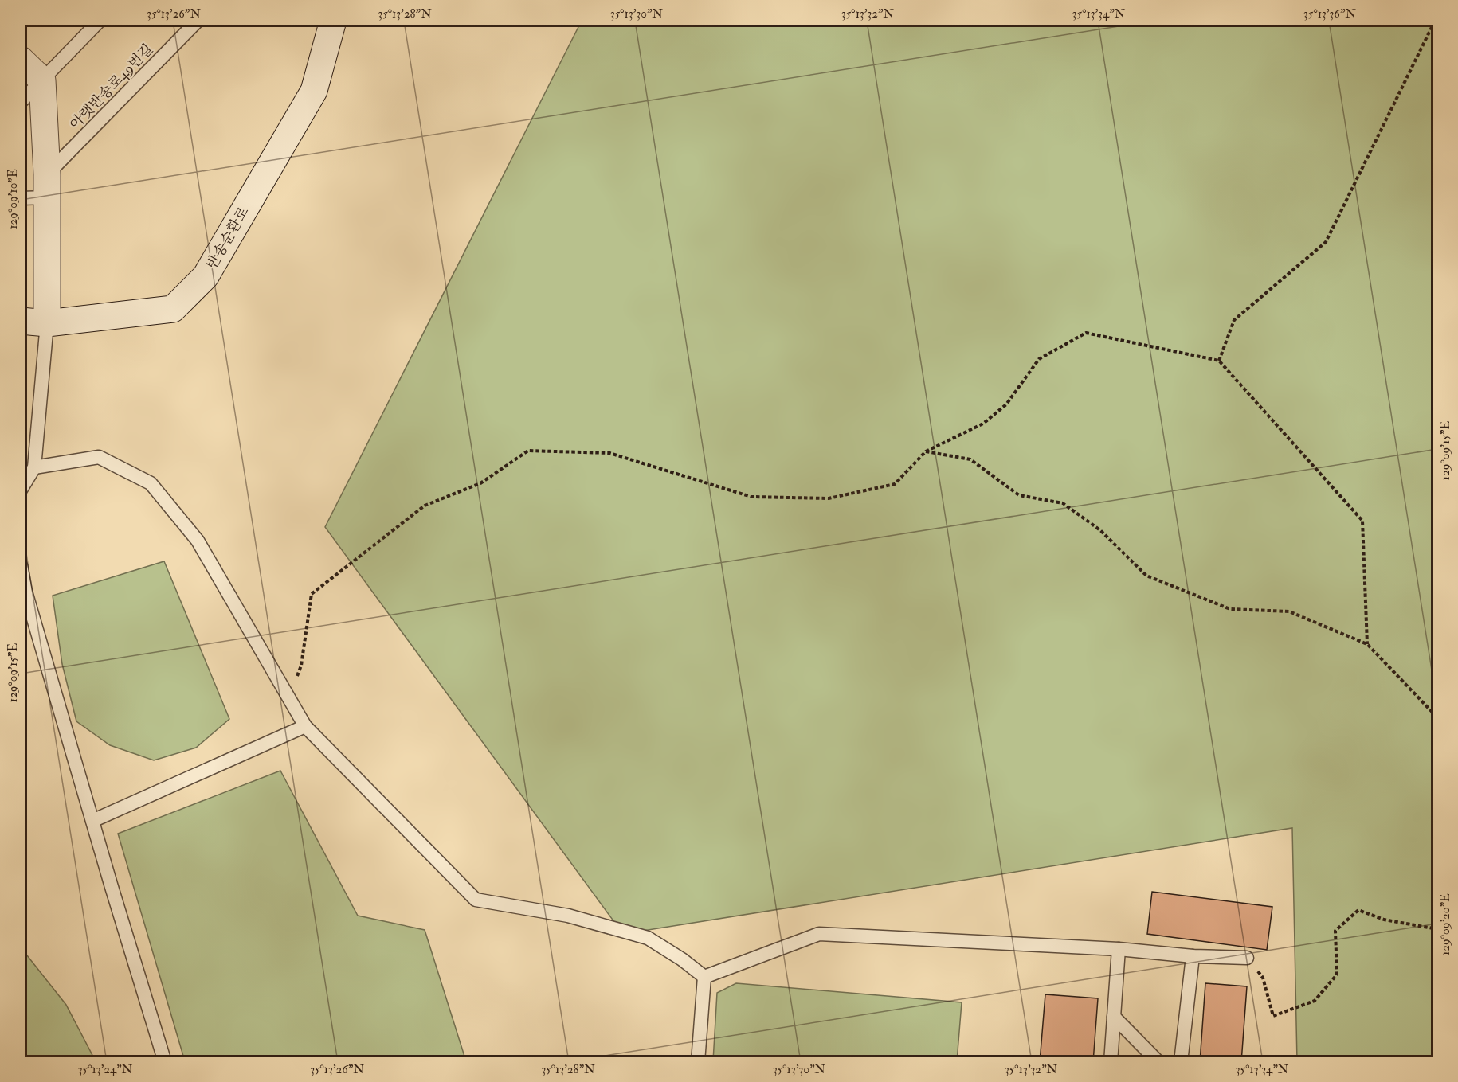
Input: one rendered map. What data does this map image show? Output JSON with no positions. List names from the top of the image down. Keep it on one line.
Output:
{"streets":{"main road":["반송순환로"],"lane":["아랫반송로49번길"]},"coordinates":["35°13'26\"N","35°13'28\"N","35°13'30\"N","35°13'32\"N","35°13'34\"N","35°13'36\"N","129°09'10\"E","129°09'15\"E","129°09'20\"E","35°13'24\"N"]}
